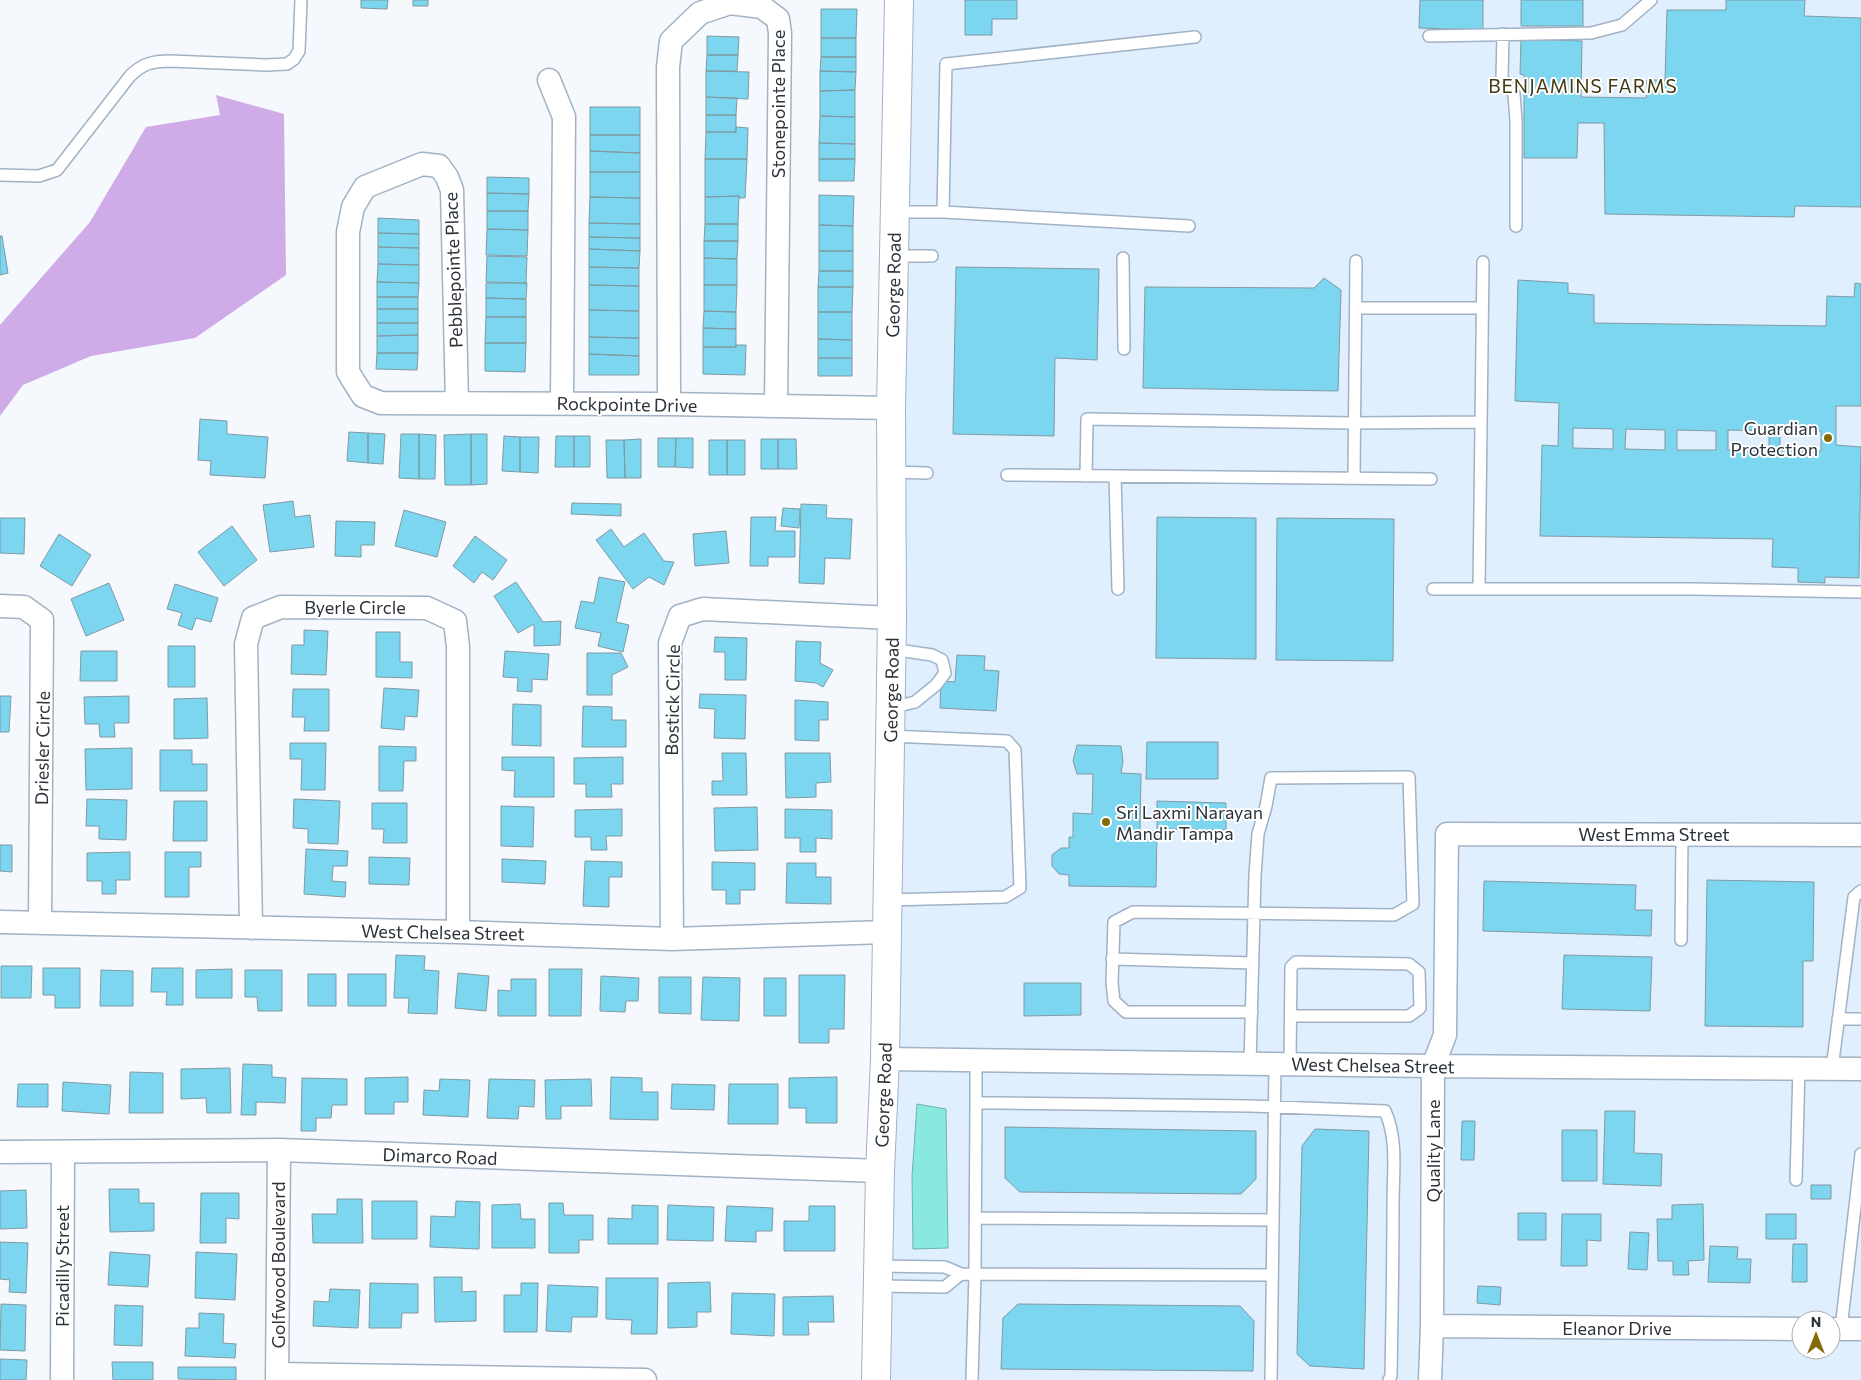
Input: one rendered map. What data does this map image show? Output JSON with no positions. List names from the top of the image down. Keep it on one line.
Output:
{"streets":{"street":["Stonepointe Place","Pebblepointe Place","George Road","Rockpointe Drive","Byerle Circle","Bostick Circle","Driesler Circle","West Emma Street","West Chelsea Street","Quality Lane","Dimarco Road","Golfwood Boulevard","Picadilly Street","Eleanor Drive"]},"crossings":[["Stonepointe Place","Rockpointe Drive"],["Pebblepointe Place","Rockpointe Drive"],["George Road","Rockpointe Drive"],["George Road","Bostick Circle"],["George Road","West Chelsea Street"],["George Road","Dimarco Road"],["Byerle Circle","West Chelsea Street"],["Bostick Circle","West Chelsea Street"],["Driesler Circle","West Chelsea Street"],["West Emma Street","Quality Lane"],["West Chelsea Street","Quality Lane"],["Quality Lane","Eleanor Drive"],["Dimarco Road","Golfwood Boulevard"],["Dimarco Road","Picadilly Street"]],"districts":["BENJAMINS FARMS"],"places":["Guardian Protection","Sri Laxmi Narayan Mandir Tampa"],"north":"top"}
